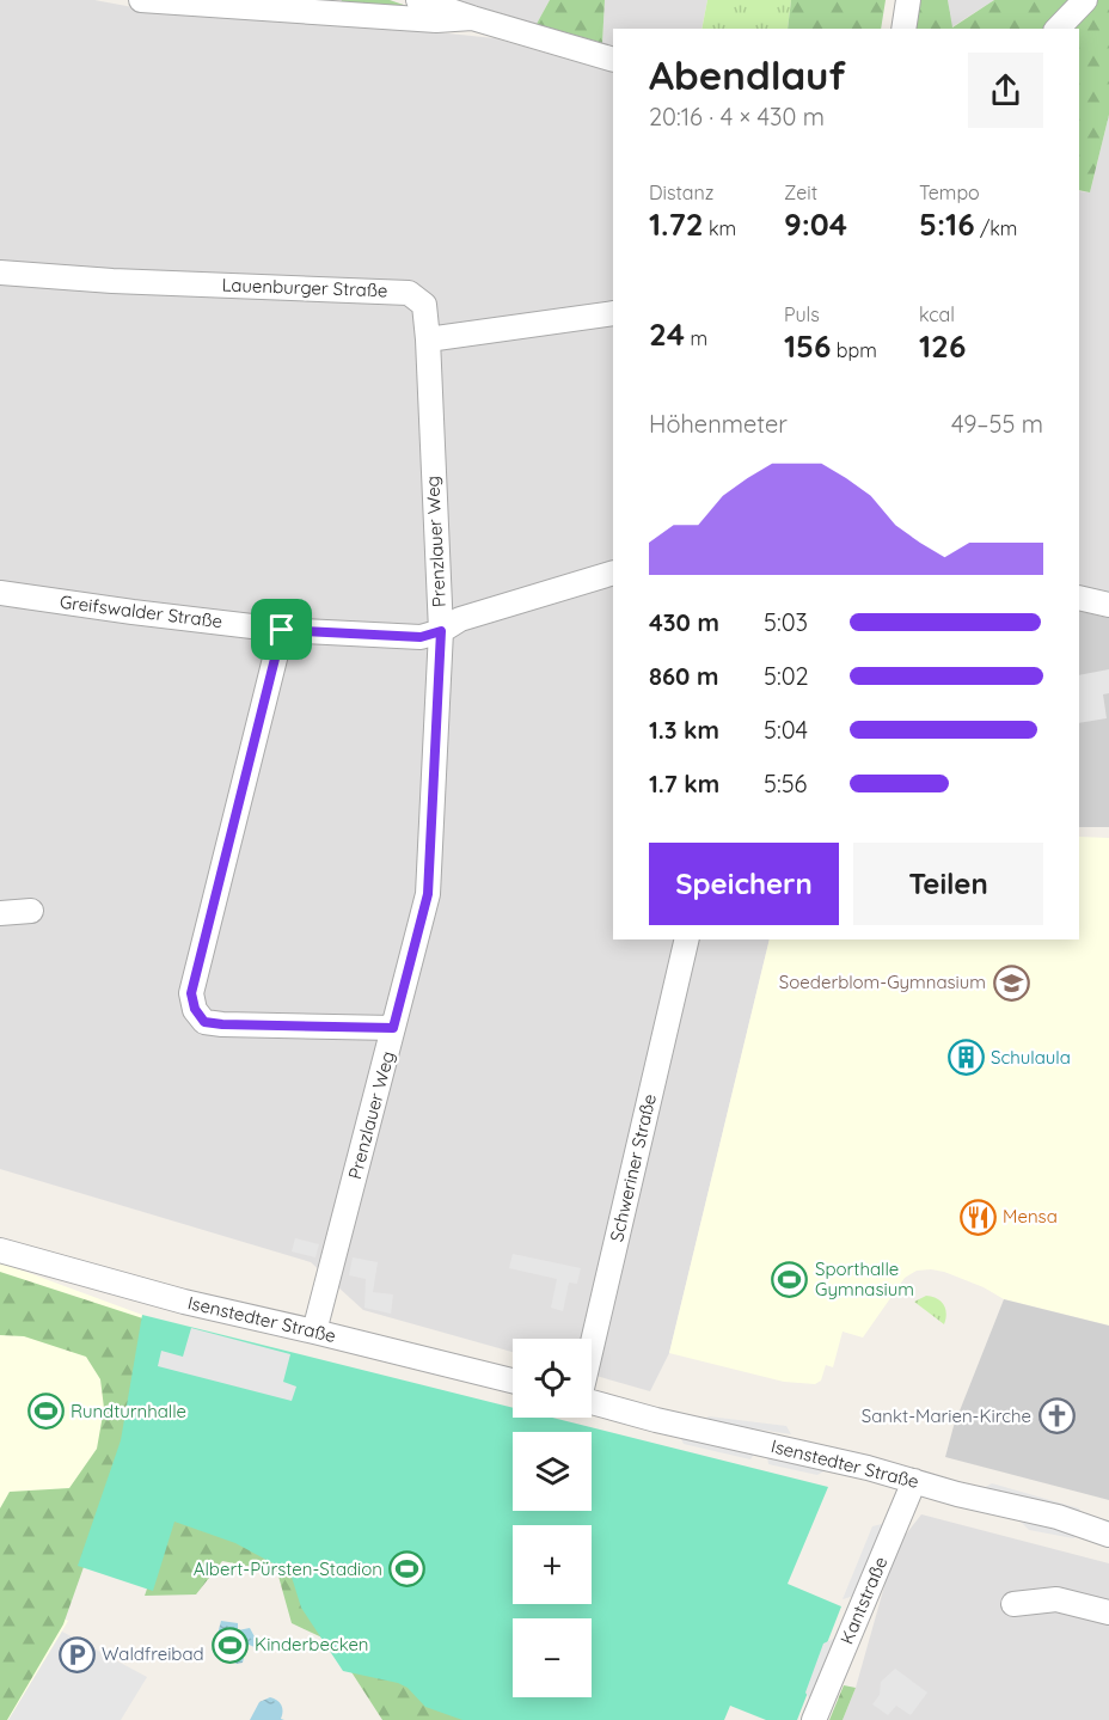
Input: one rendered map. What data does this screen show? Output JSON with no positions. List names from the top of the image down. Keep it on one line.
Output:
{"streets":{"street":["Lauenburger Straße","Prenzlauer Weg","Greifswalder Straße","Schweriner Straße","Isenstedter Straße","Kantstraße"]},"crossings":[["Lauenburger Straße","Prenzlauer Weg"],["Prenzlauer Weg","Greifswalder Straße"],["Prenzlauer Weg","Isenstedter Straße"],["Isenstedter Straße","Kantstraße"]],"places":{"school or university":["Soederblom-Gymnasium"],"building":["Schulaula"],"restaurant":["Mensa"],"sports":["Sporthalle Gymnasium","Rundturnhalle","Albert-Pürsten-Stadion","Kinderbecken"],"church":["Sankt-Marien-Kirche"],"parking":["Waldfreibad"]},"page":{"heading":["Abendlauf","20:16 · 4 × 430 m"],"stats":[["Distanz","1.72 km"],["Zeit","9:04"],["Tempo","5:16 /km"],["24 m"],["Puls","156 bpm"],["kcal","126"]],"chart":["Höhenmeter","49–55 m"],"list":[{"name":"430 m","note":"5:03"},{"name":"860 m","note":"5:02"},{"name":"1.3 km","note":"5:04"},{"name":"1.7 km","note":"5:56"}],"buttons":["Speichern","Teilen"],"map_buttons":["+","−"]}}
